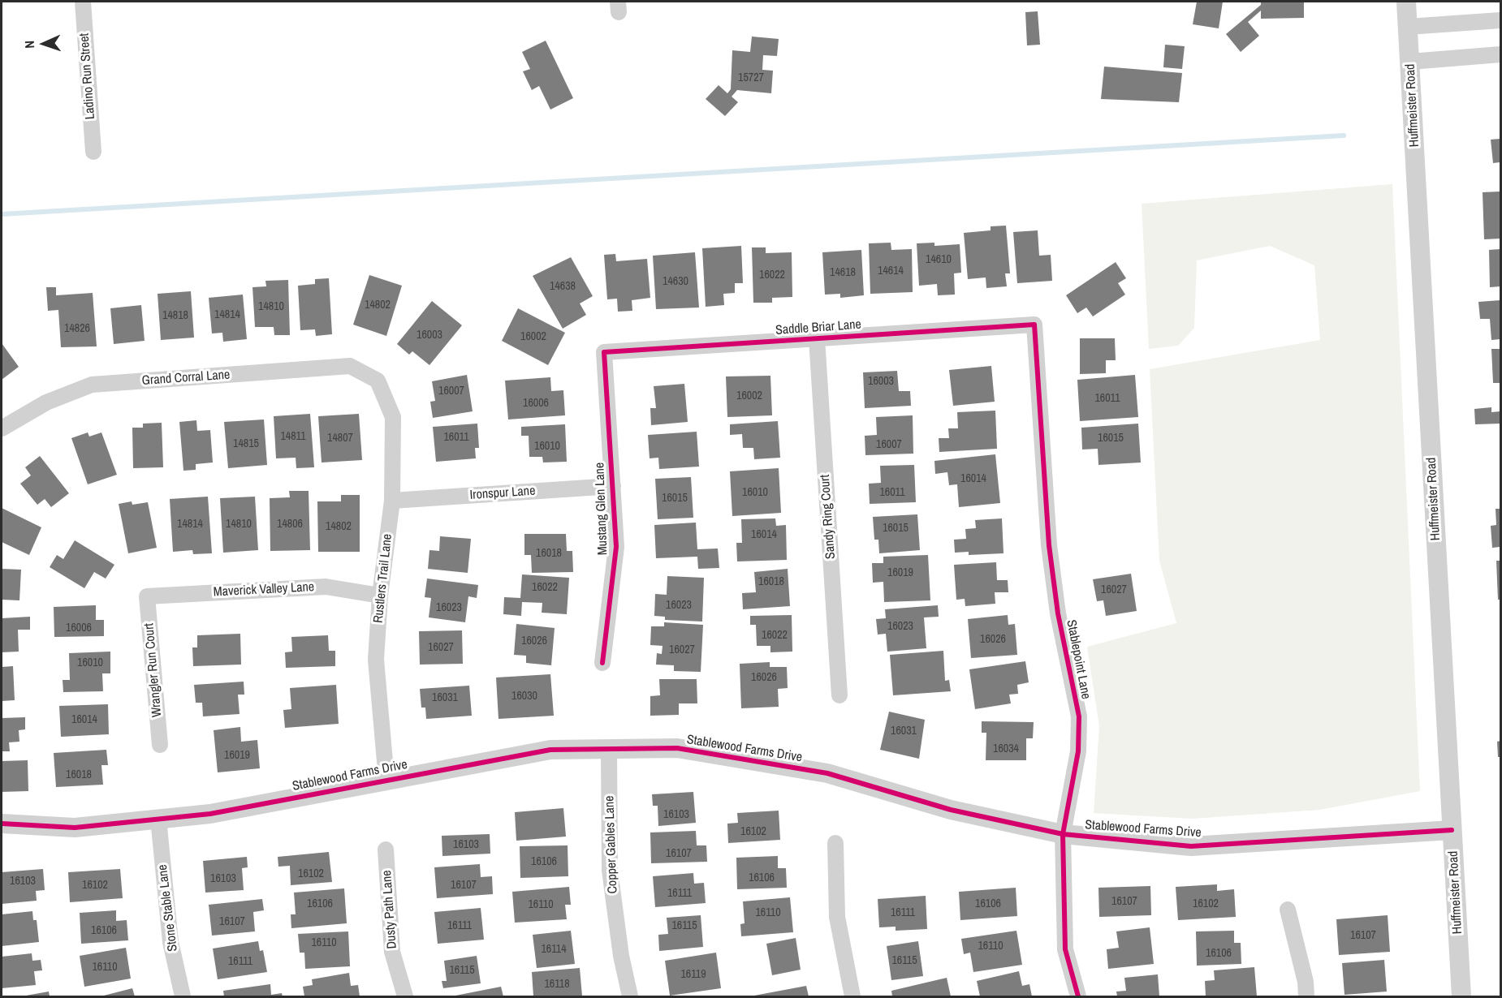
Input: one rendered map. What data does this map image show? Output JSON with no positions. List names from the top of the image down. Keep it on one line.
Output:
{"streets":{"street":["Ladino Run Street","Huffmeister Road","Saddle Briar Lane","Grand Corral Lane","Ironspur Lane","Mustang Glen Lane","Sandy Ring Court","Rustlers Trail Lane","Maverick Valley Lane","Stablepoint Lane","Wrangler Run Court","Stablewood Farms Drive","Copper Gables Lane","Stone Stable Lane","Dusty Path Lane"]},"crossings":[["Huffmeister Road","Stablewood Farms Drive"],["Saddle Briar Lane","Mustang Glen Lane"],["Saddle Briar Lane","Sandy Ring Court"],["Saddle Briar Lane","Stablepoint Lane"],["Grand Corral Lane","Rustlers Trail Lane"],["Ironspur Lane","Mustang Glen Lane"],["Ironspur Lane","Rustlers Trail Lane"],["Rustlers Trail Lane","Maverick Valley Lane"],["Rustlers Trail Lane","Stablewood Farms Drive"],["Maverick Valley Lane","Wrangler Run Court"],["Stablepoint Lane","Stablewood Farms Drive"],["Stablewood Farms Drive","Copper Gables Lane"],["Stablewood Farms Drive","Stone Stable Lane"]],"house_numbers":["15727","14610","14614","14618","16022","14630","14638","14802","14810","14814","14818","14826","16003","16002","16003","16007","16002","16011","16006","14811","16011","14807","16015","14815","16007","16010","16014","16010","16011","16015","14814","14810","14806","14802","16015","16014","16018","16019","16018","16022","16027","16023","16023","16023","16006","16022","16026","16026","16027","16027","16010","16026","16030","16031","16014","16031","16034","16019","16018","16103","16102","16103","16107","16106","16102","16106","16103","16103","16102","16107","16111","16107","16106","16106","16102","16110","16110","16111","16107","16111","16115","16106","16107","16110","16110","16114","16106","16115","16111","16110","16115","16119","16118"],"north":"left"}
